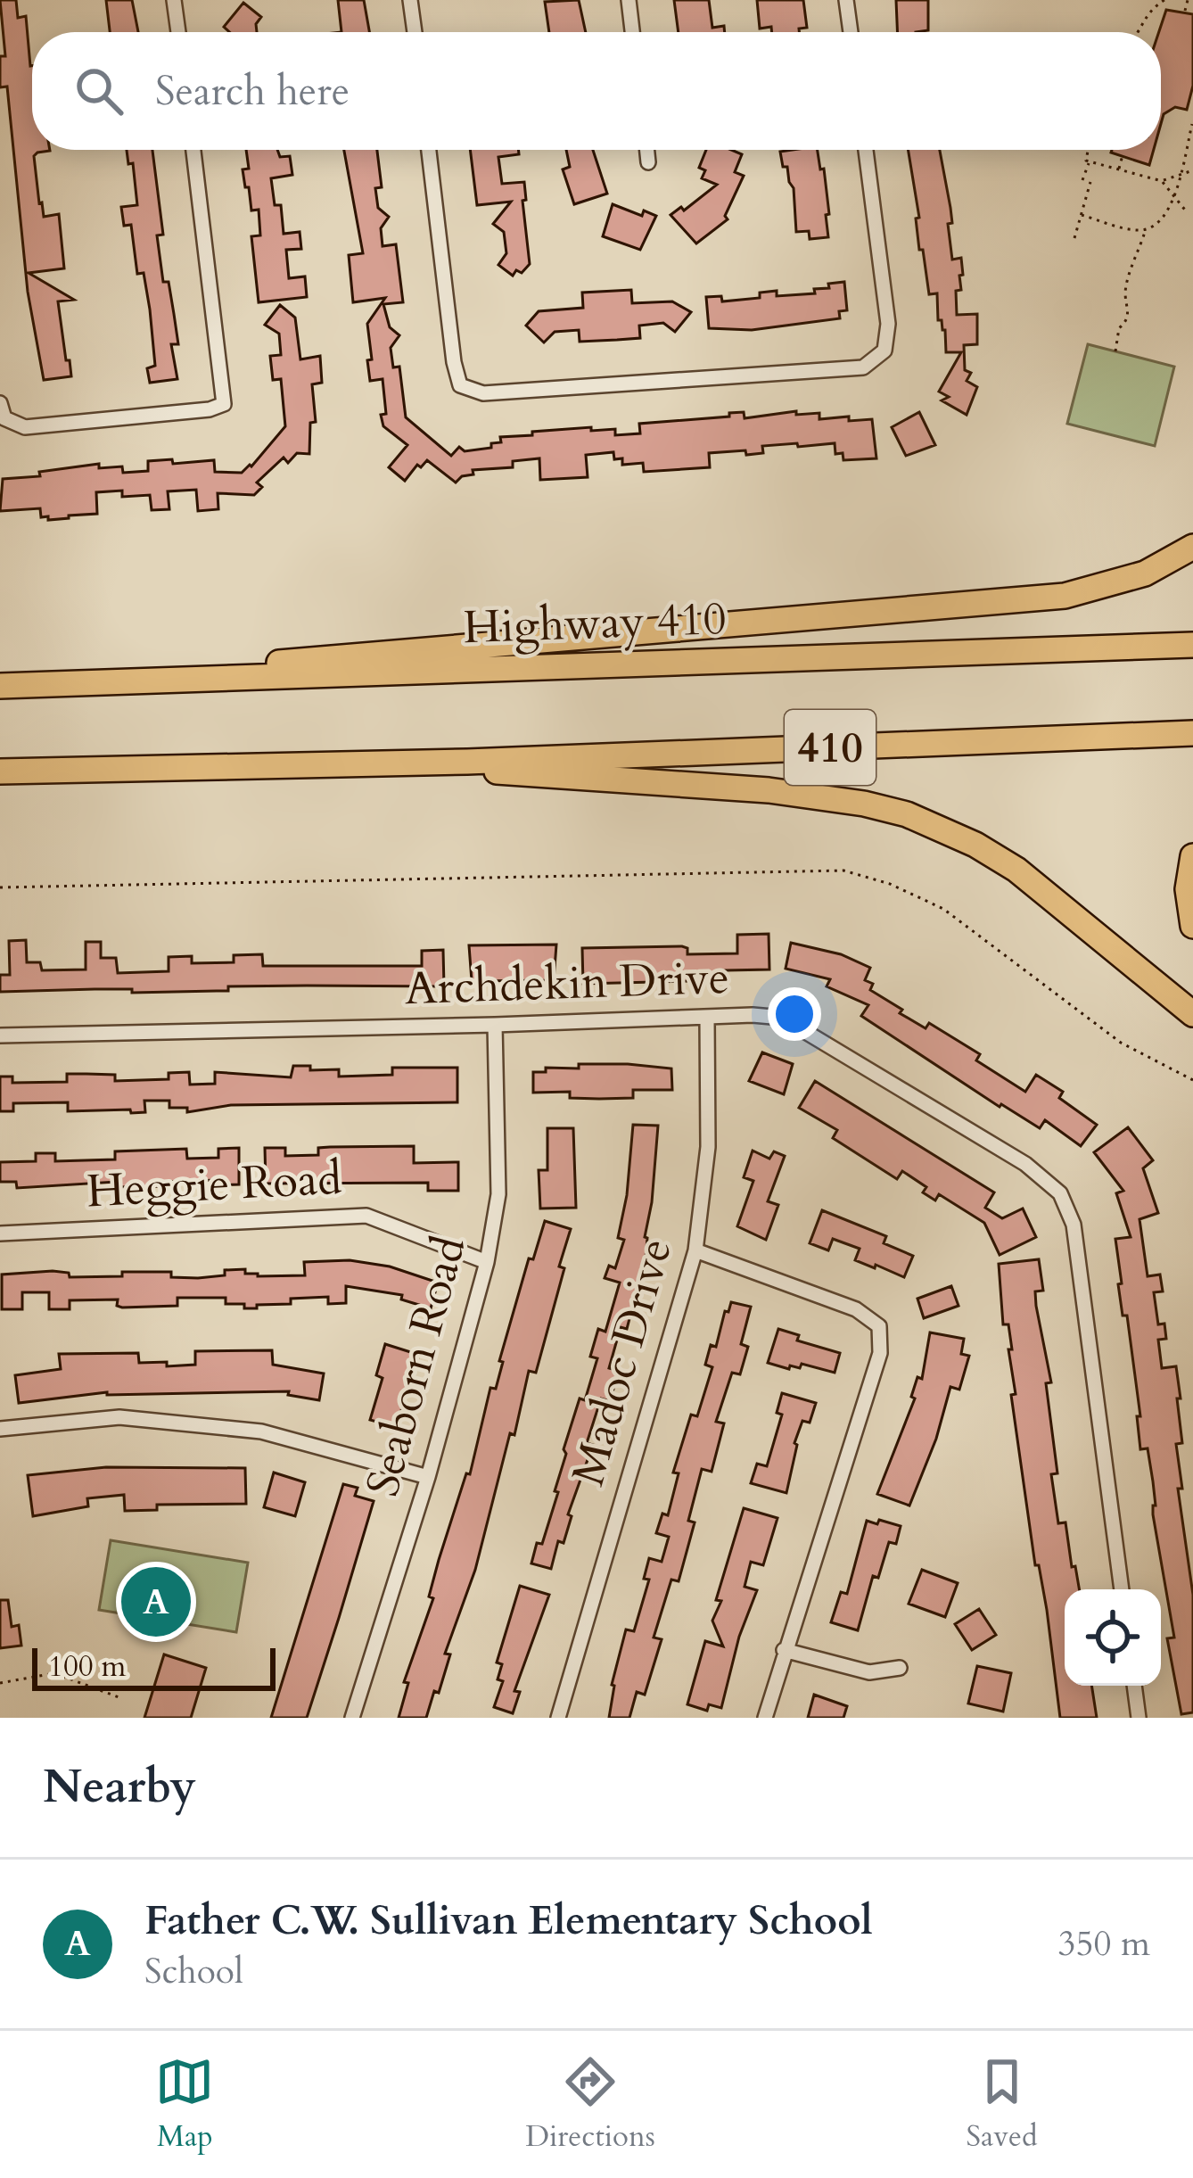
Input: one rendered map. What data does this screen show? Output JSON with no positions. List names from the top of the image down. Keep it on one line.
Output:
{"streets":{"highway":["Highway 410","410"],"street":["Archdekin Drive","Heggie Road","Madoc Drive","Seaborn Road"]},"crossings":[["Archdekin Drive","Madoc Drive"],["Archdekin Drive","Seaborn Road"],["Heggie Road","Seaborn Road"]],"scale_bar":"100 m","page":{"search":"Search here","pins":"A","scale":"100 m","heading":"Nearby","list":[{"mark":"A","name":"Father C.W. Sullivan Elementary School","note":"School","value":"350 m"}],"nav":["Map","Directions","Saved"]}}
